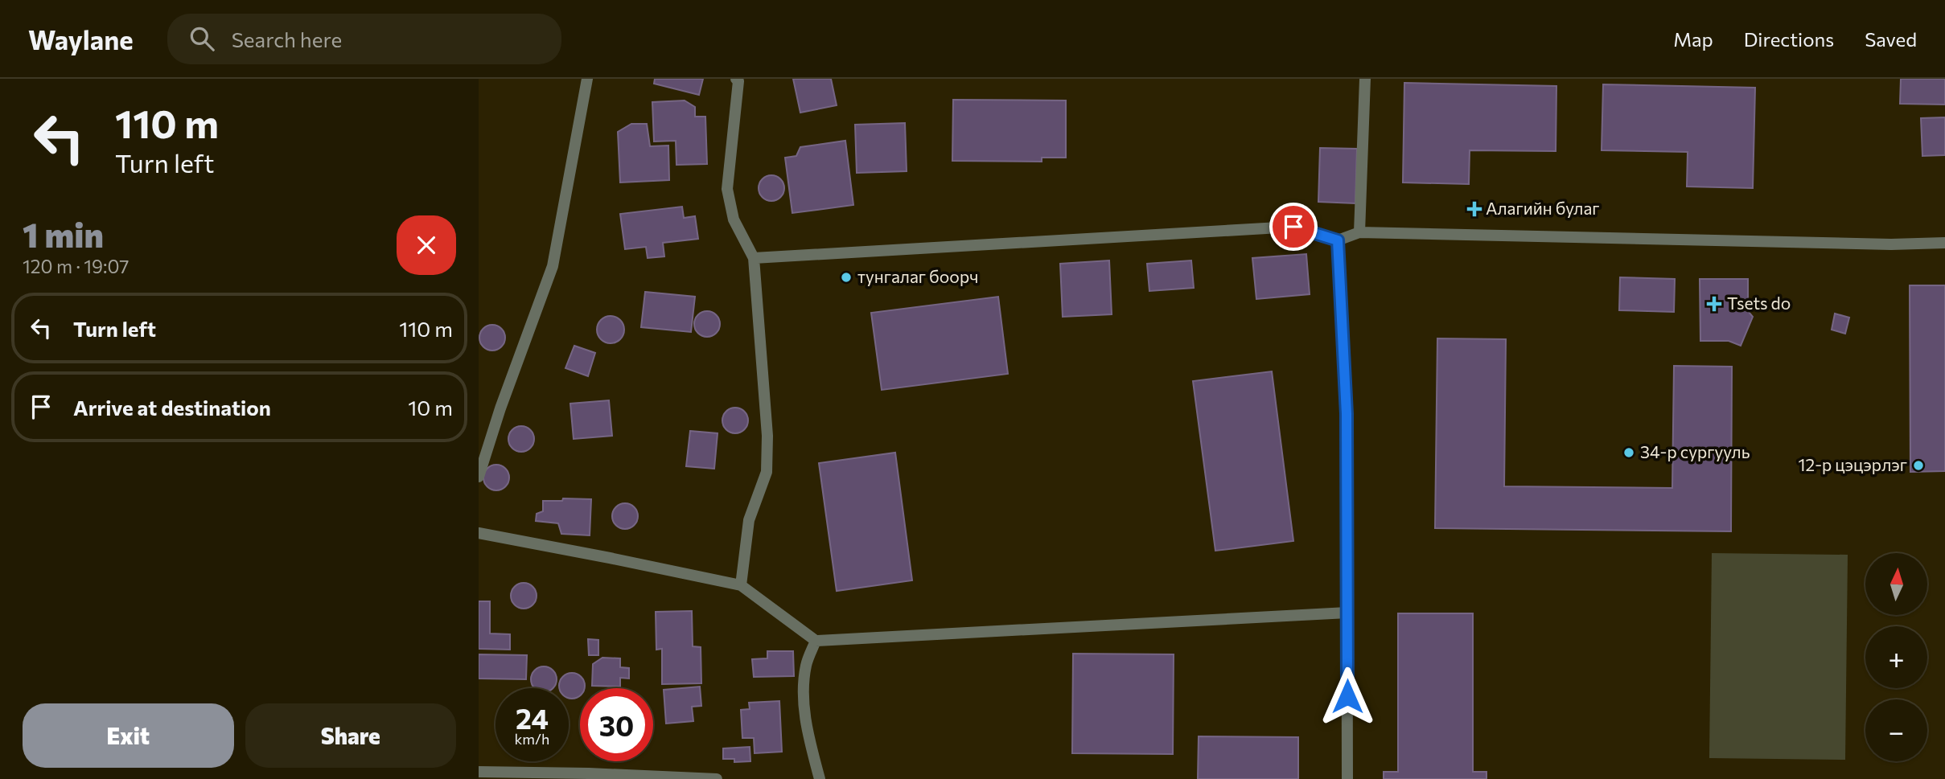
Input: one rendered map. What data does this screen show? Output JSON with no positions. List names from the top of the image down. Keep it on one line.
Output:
{"places":{"health":["Алагийн булаг","Tsets do"],"other":["тунгалаг боорч","34-р сургууль","12-р цэцэрлэг"]},"north":"top","page":{"header":"Waylane","search":"Search here","nav":["Map","Directions","Saved"],"turn":["110 m","Turn left"],"heading":["1 min","120 m · 19:07"],"list":[{"name":"Turn left","value":"110 m"},{"name":"Arrive at destination","value":"10 m"}],"map_buttons":["+","−"],"speed":"24 km/h","limit":"30","buttons":["Exit","Share"]}}
